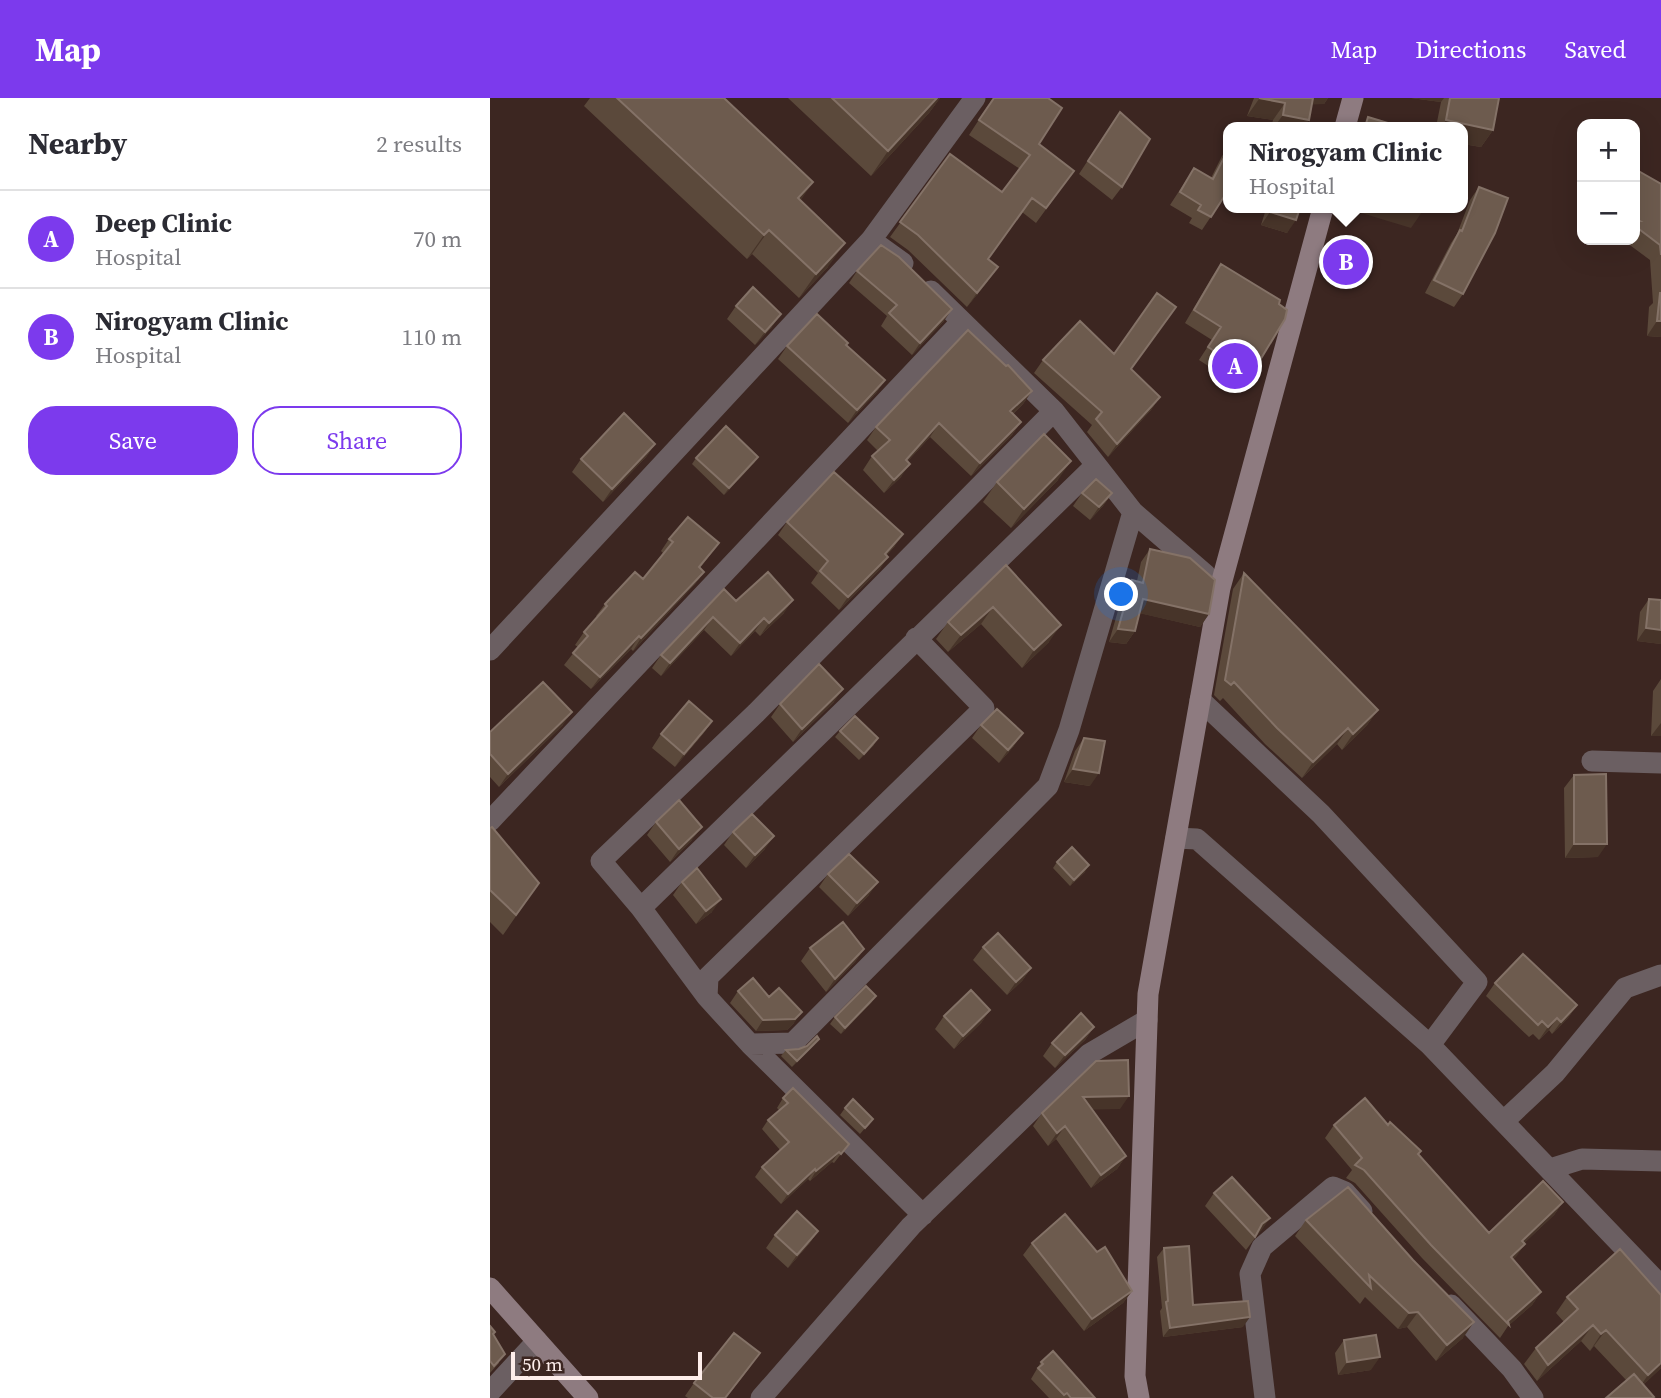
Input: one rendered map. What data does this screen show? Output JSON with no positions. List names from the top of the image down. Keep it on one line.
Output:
{"scale_bar":"50 m","page":{"header":"Map","nav":["Map","Directions","Saved"],"heading":["Nearby","2 results"],"map_buttons":["+","−"],"popup":["Nirogyam Clinic","Hospital"],"list":[{"mark":"A","name":"Deep Clinic","note":"Hospital","value":"70 m"},{"mark":"B","name":"Nirogyam Clinic","note":"Hospital","value":"110 m"}],"pins":["B","A"],"buttons":["Save","Share"],"scale":"50 m"}}
